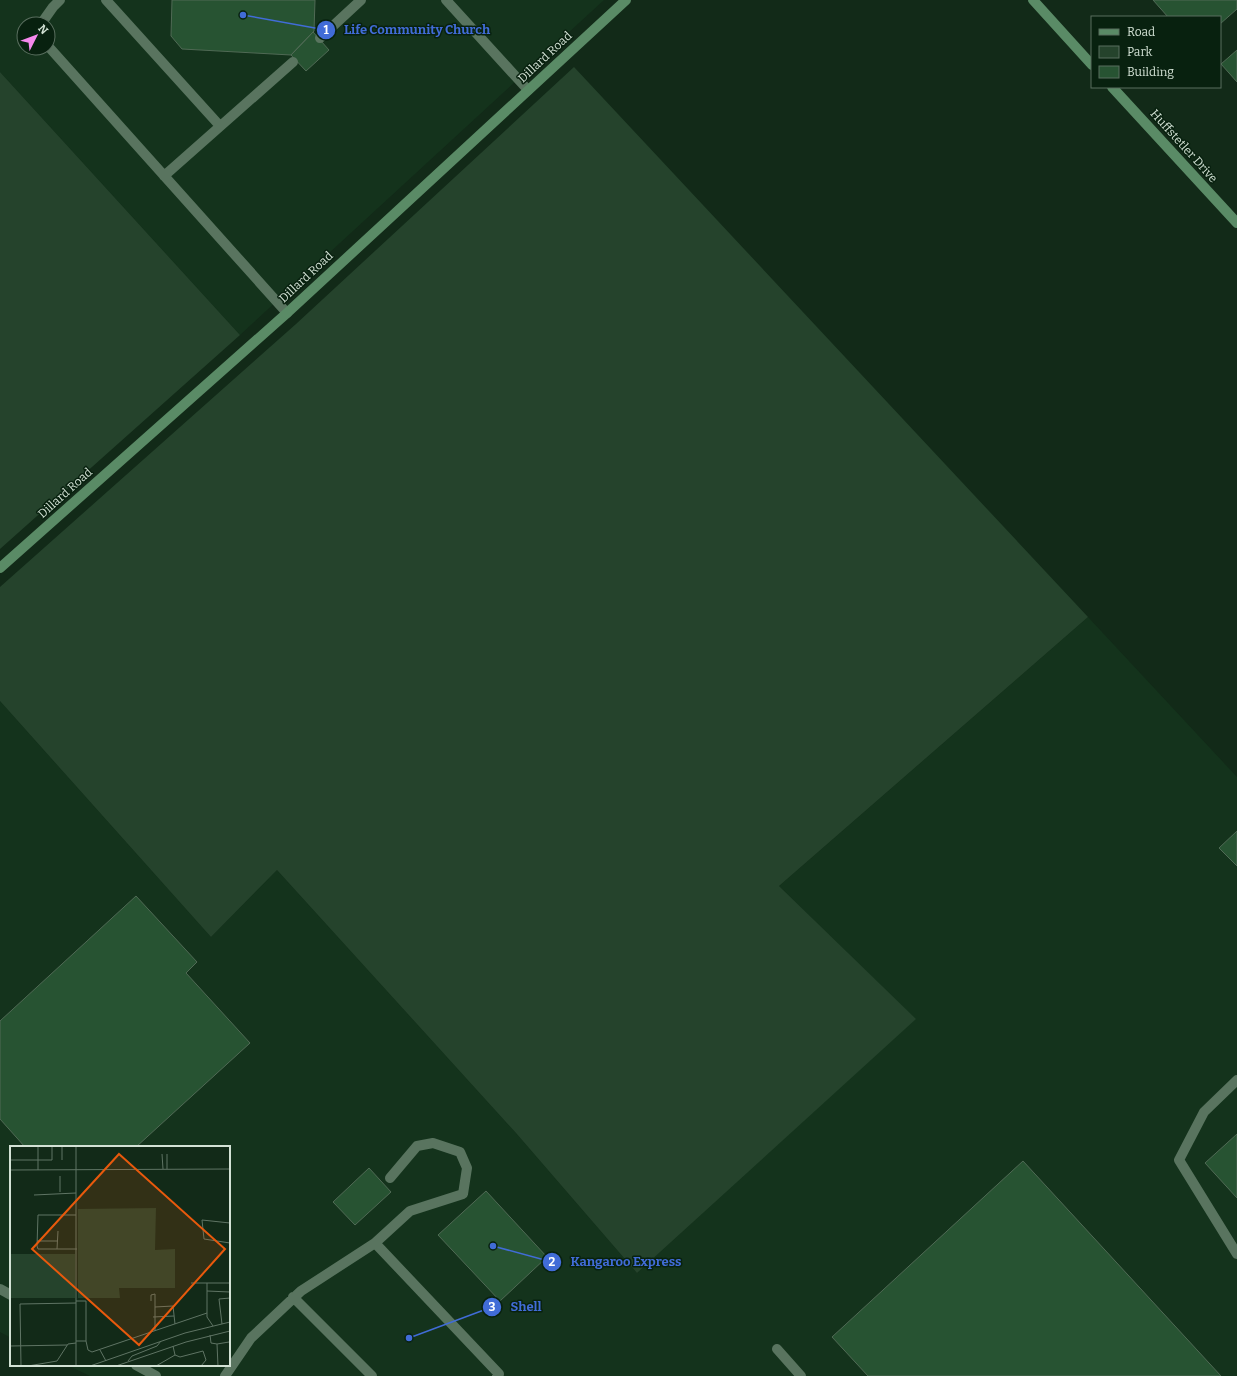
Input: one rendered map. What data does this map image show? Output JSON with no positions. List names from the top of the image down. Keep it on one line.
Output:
{"streets":{"street":["Dillard Road","Huffstetler Drive"]},"places":["Life Community Church","Kangaroo Express","Shell"],"legend":["Road","Park","Building"],"north":"top right"}
